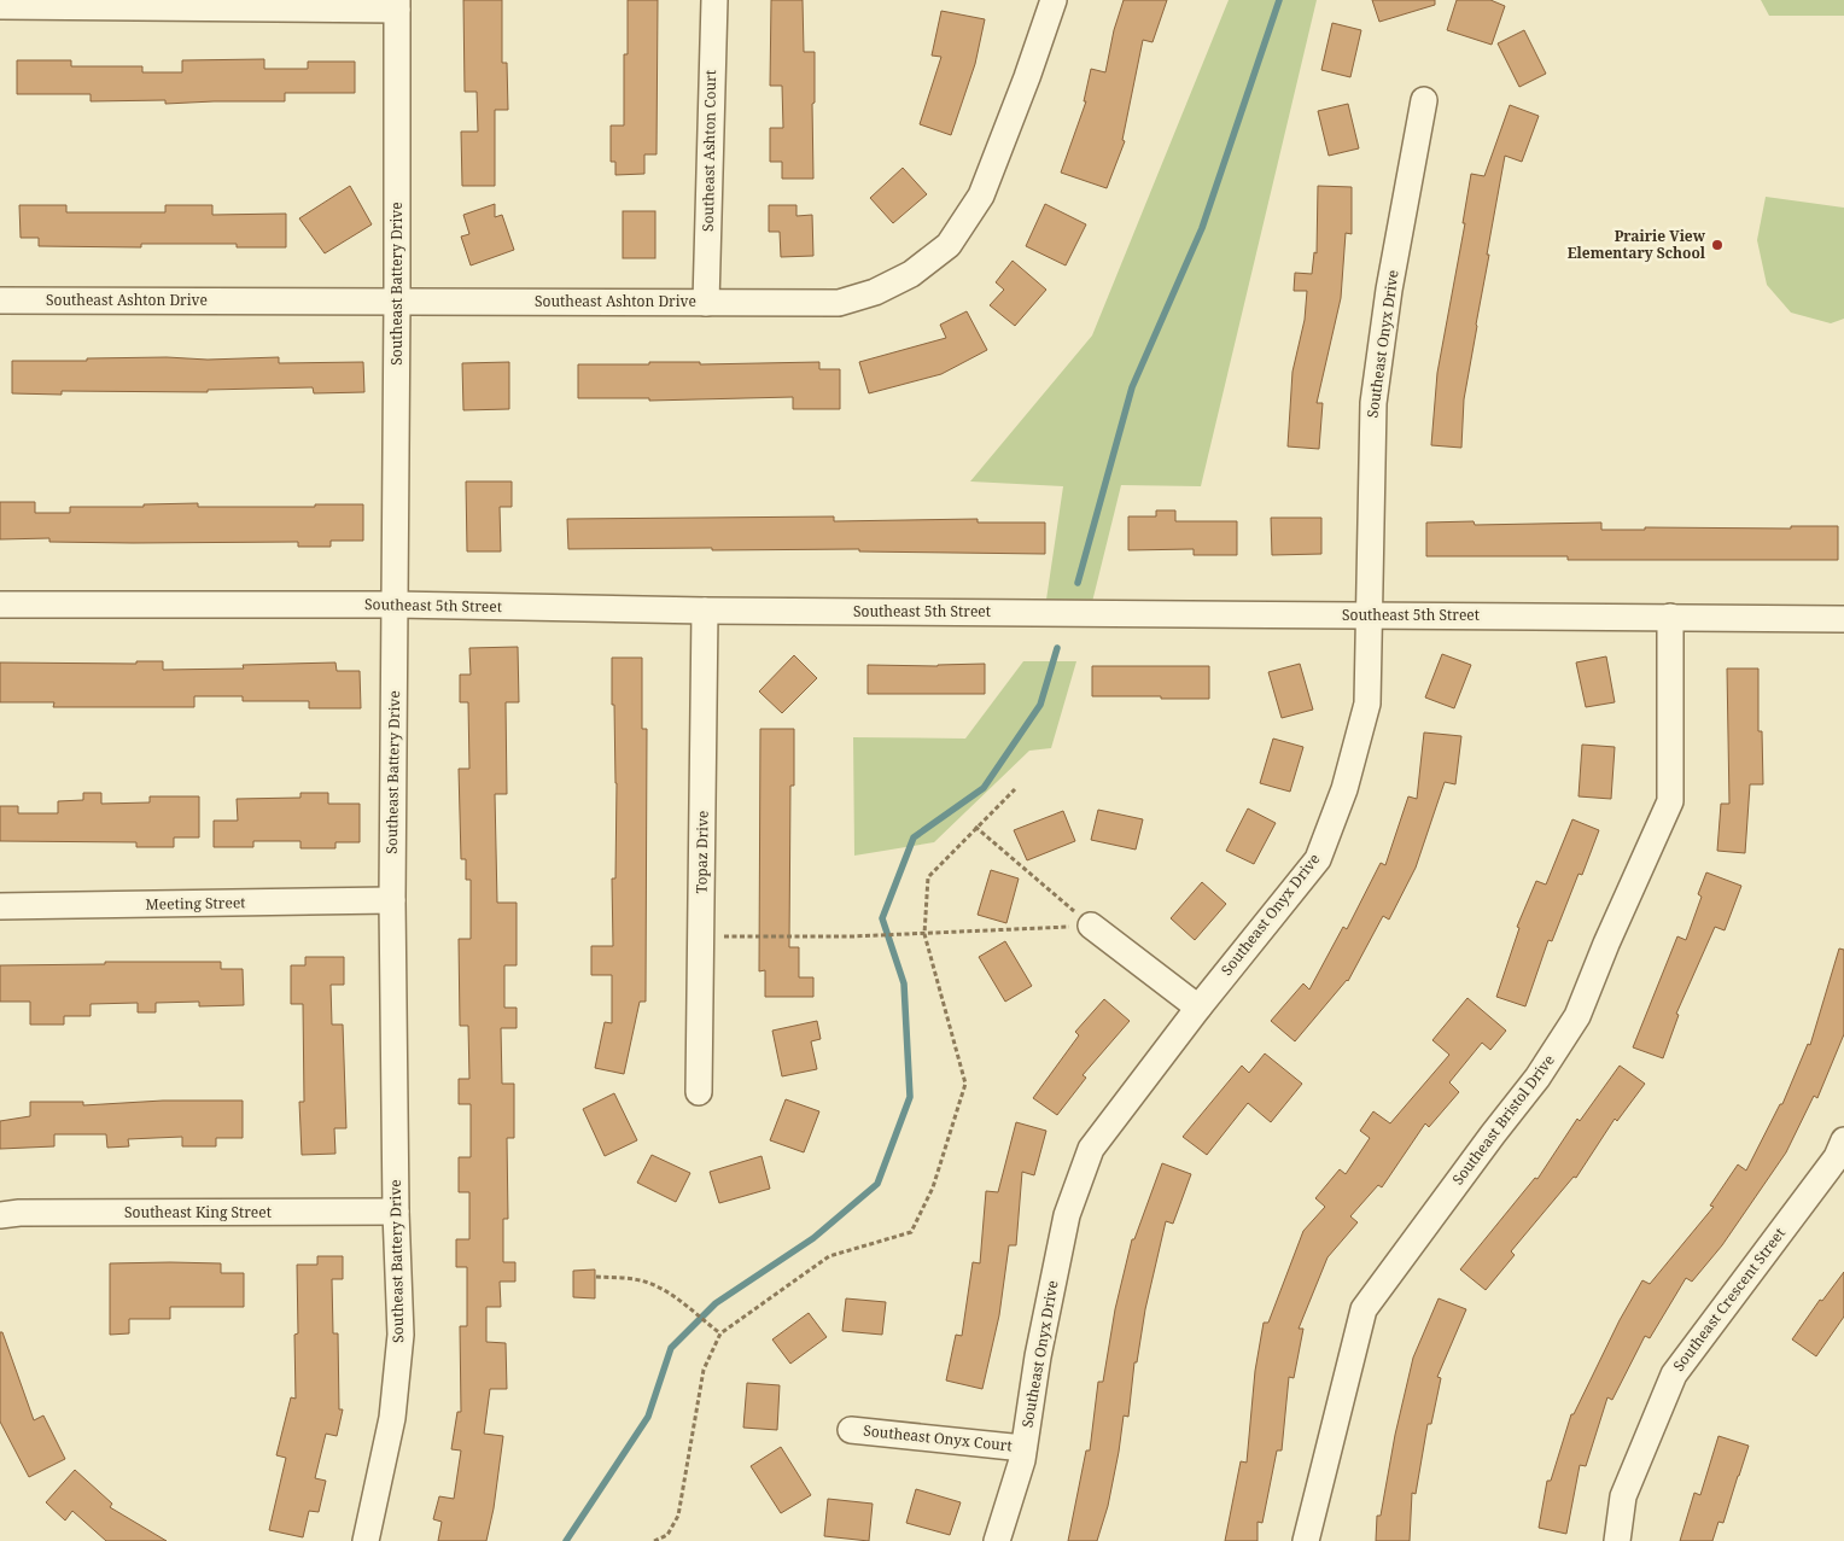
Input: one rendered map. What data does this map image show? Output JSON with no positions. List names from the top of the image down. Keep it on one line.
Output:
{"streets":{"street":["Southeast Ashton Court","Southeast Battery Drive","Southeast Ashton Drive","Southeast Onyx Drive","Southeast 5th Street","Topaz Drive","Meeting Street","Southeast Bristol Drive","Southeast King Street","Southeast Crescent Street","Southeast Onyx Court"]},"crossings":[["Southeast Ashton Court","Southeast Ashton Drive"],["Southeast Battery Drive","Southeast Ashton Drive"],["Southeast Battery Drive","Southeast 5th Street"],["Southeast Battery Drive","Meeting Street"],["Southeast Battery Drive","Southeast King Street"],["Southeast Onyx Drive","Southeast 5th Street"],["Southeast Onyx Drive","Southeast Onyx Court"],["Southeast 5th Street","Topaz Drive"],["Southeast 5th Street","Southeast Bristol Drive"]],"places":["Prairie View Elementary School"]}
